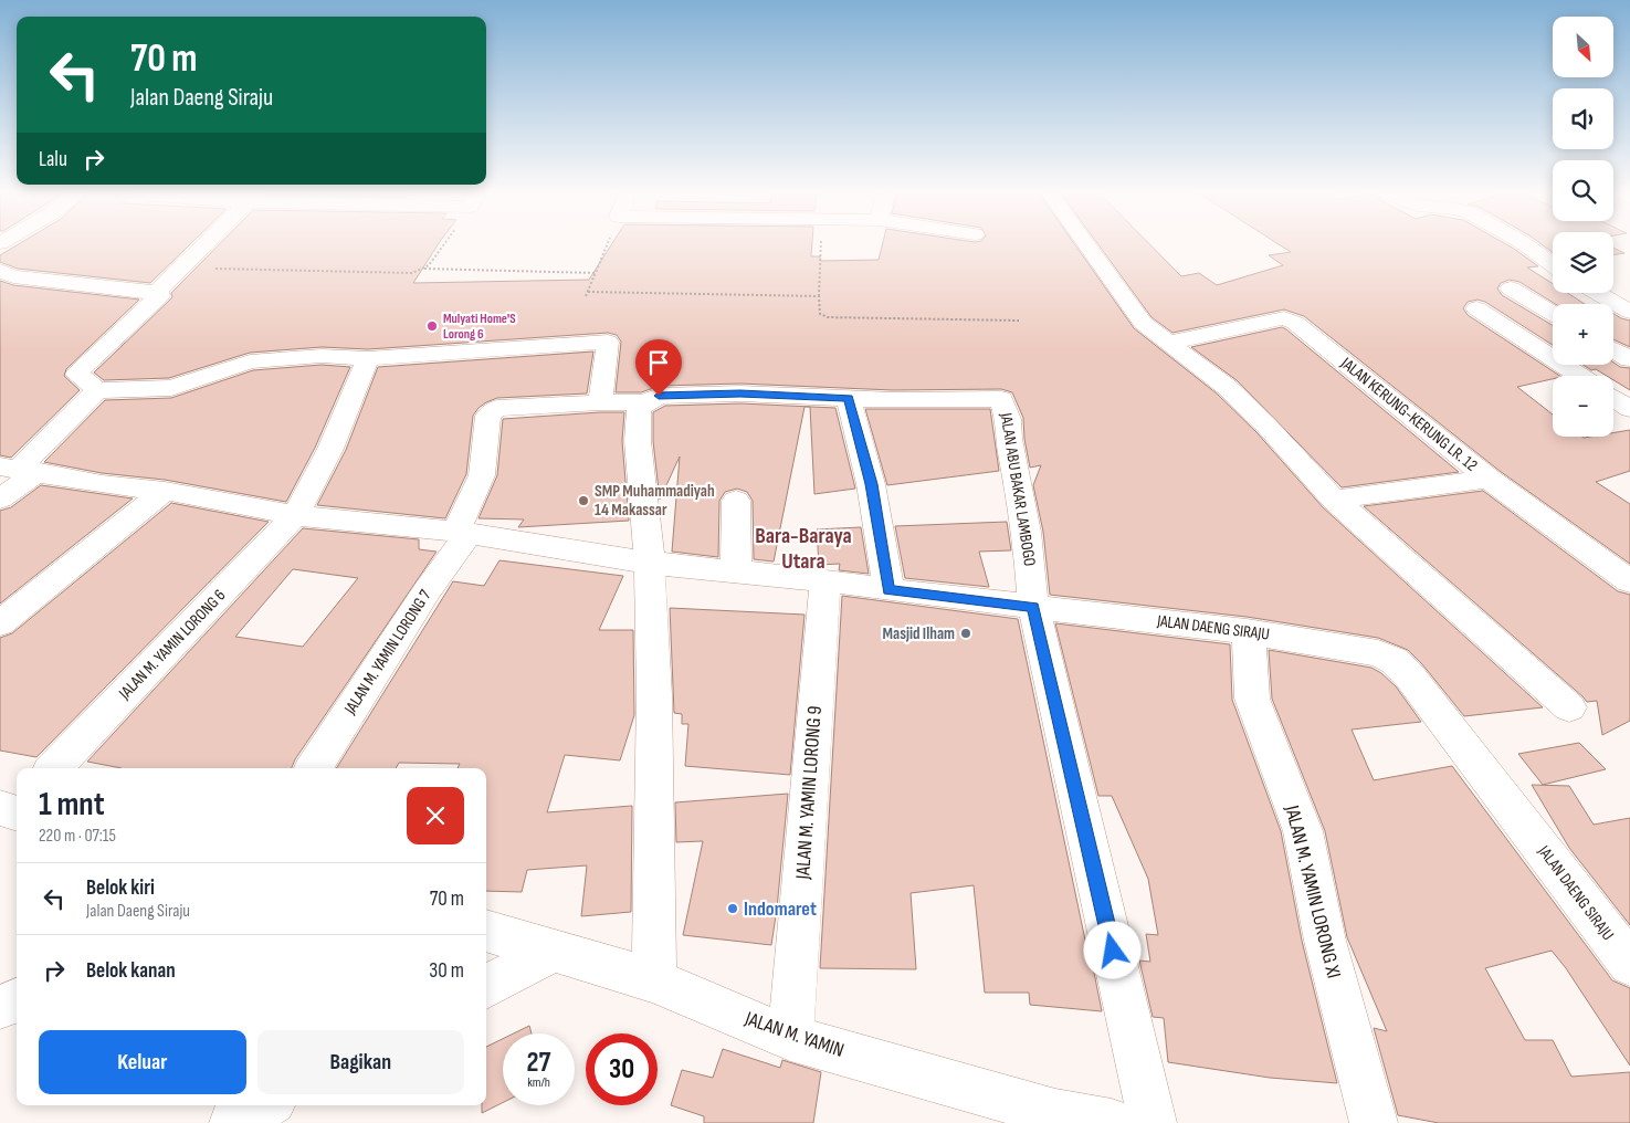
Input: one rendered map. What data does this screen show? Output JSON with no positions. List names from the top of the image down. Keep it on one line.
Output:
{"streets":{"street":["JALAN KERUNG-KERUNG LR. 12","JALAN ABU BAKAR LAMBOGO","JALAN DAENG SIRAJU","JALAN M. YAMIN LORONG 6","JALAN M. YAMIN LORONG 7","JALAN M. YAMIN LORONG 9","JALAN M. YAMIN LORONG XI","JALAN M. YAMIN"]},"crossings":[["JALAN ABU BAKAR LAMBOGO","JALAN DAENG SIRAJU"],["JALAN ABU BAKAR LAMBOGO","JALAN M. YAMIN LORONG 7"],["JALAN DAENG SIRAJU","JALAN M. YAMIN LORONG 6"],["JALAN DAENG SIRAJU","JALAN M. YAMIN LORONG 7"],["JALAN DAENG SIRAJU","JALAN M. YAMIN LORONG 9"],["JALAN DAENG SIRAJU","JALAN M. YAMIN LORONG XI"],["JALAN M. YAMIN LORONG 9","JALAN M. YAMIN"]],"districts":["Bara-Baraya Utara"],"places":["Mulyati Home'S Lorong 6","SMP Muhammadiyah 14 Makassar","Masjid Ilham","Indomaret"],"north":"bottom right","page":{"map_buttons":["+","−"],"turn":["70 m","Jalan Daeng Siraju"],"then":"Lalu","heading":["1 mnt","220 m · 07:15"],"list":[{"name":"Belok kiri","note":"Jalan Daeng Siraju","value":"70 m"},{"name":"Belok kanan","value":"30 m"}],"buttons":["Keluar","Bagikan"],"speed":"27 km/h","limit":"30"}}
